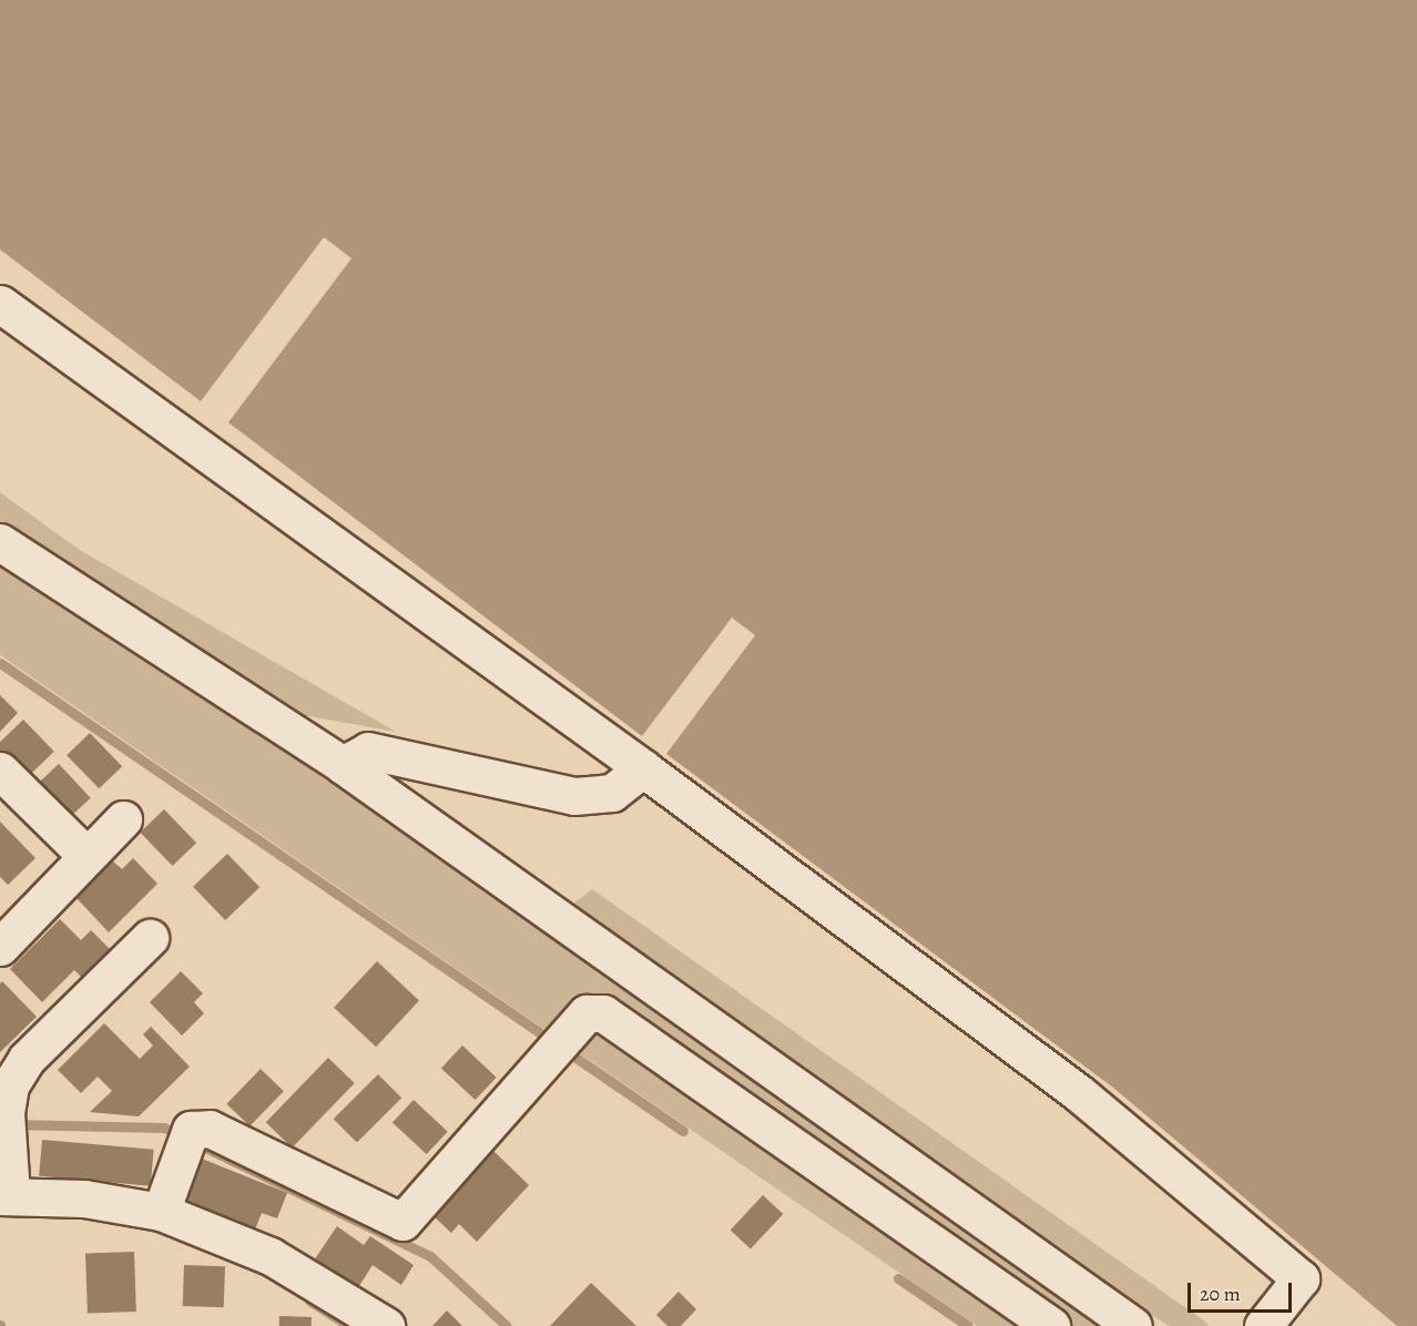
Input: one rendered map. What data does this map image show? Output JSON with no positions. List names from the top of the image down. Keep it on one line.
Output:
{"scale_bar":"20 m"}
